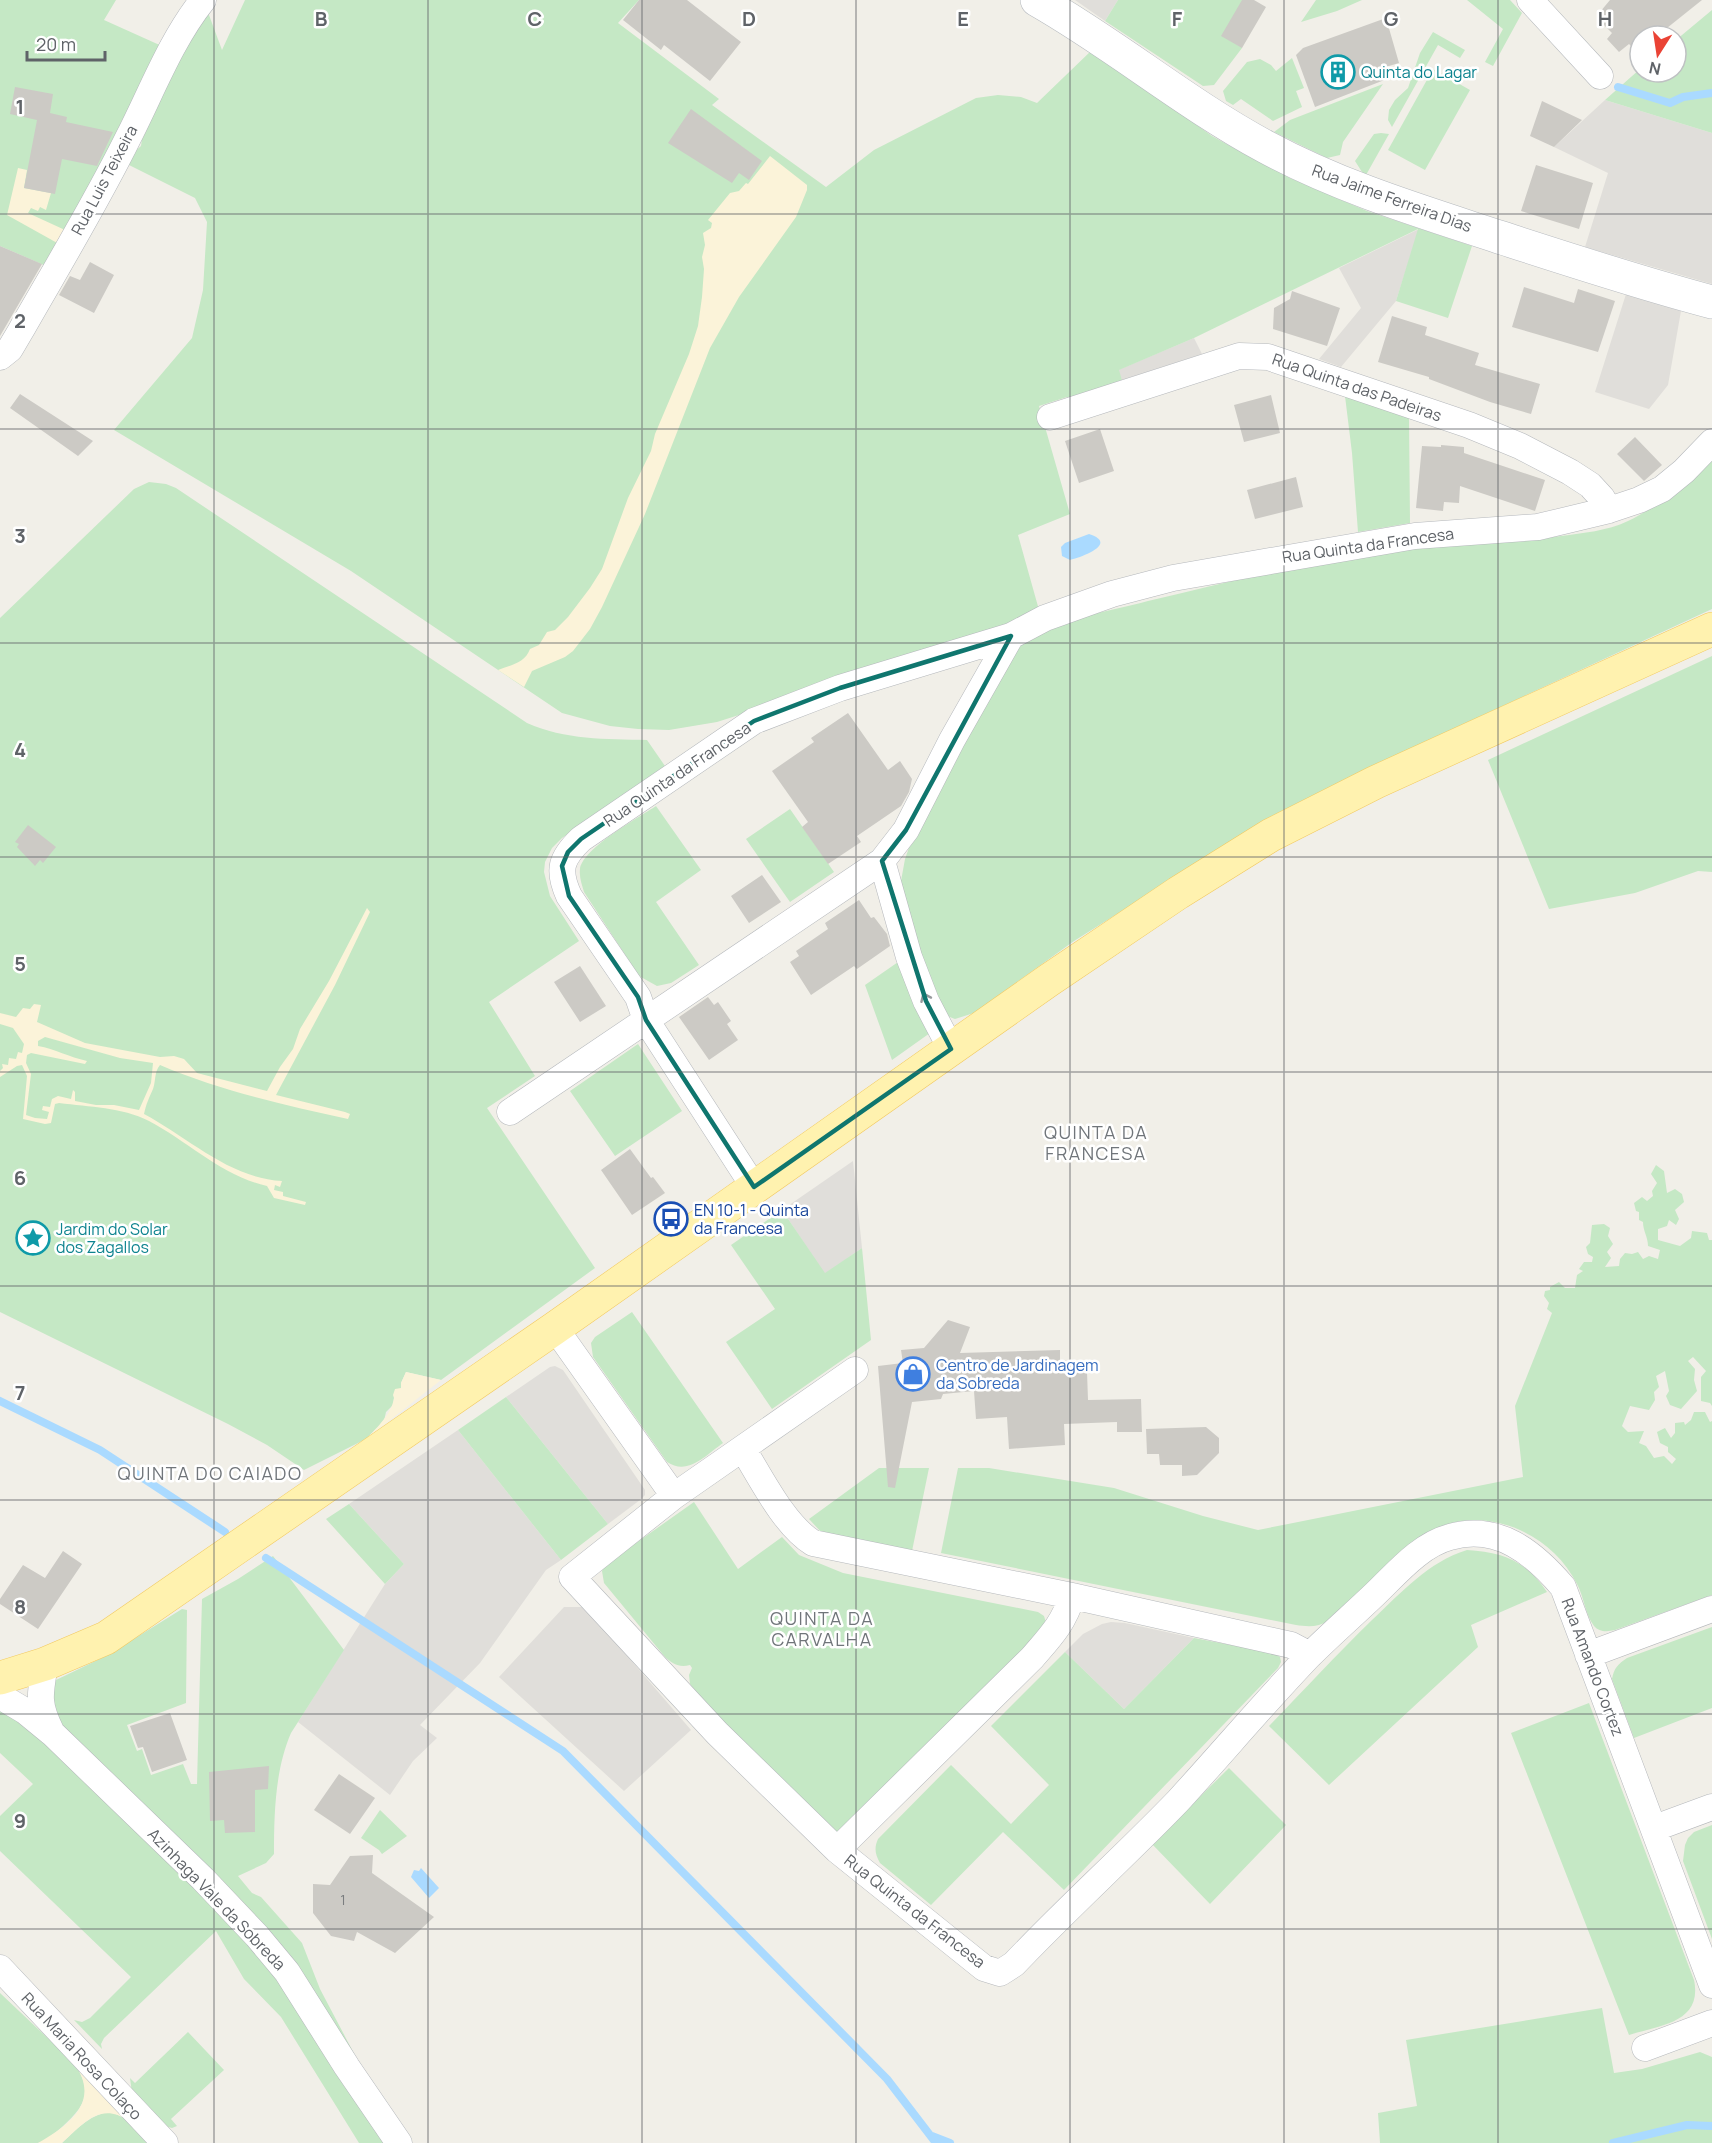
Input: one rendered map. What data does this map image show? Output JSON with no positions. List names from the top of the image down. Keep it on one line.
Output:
{"streets":{"street":["Rua Luis Teixeira","Rua Jaime Ferreira Dias","Rua Quinta das Padeiras","Rua Quinta da Francesa","Rua Amando Cortez","Azinhaga Vale da Sobreda","Rua Maria Rosa Colaço"]},"crossings":[["Rua Quinta das Padeiras","Rua Quinta da Francesa"],["Rua Quinta da Francesa","Rua Amando Cortez"]],"districts":["QUINTA DA FRANCESA","QUINTA DO CAIADO","QUINTA DA CARVALHA"],"places":{"building":["Quinta do Lagar"],"bus stop":["EN 10-1 - Quinta da Francesa"],"place":["Jardim do Solar dos Zagallos"],"shop":["Centro de Jardinagem da Sobreda"]},"house_numbers":["1"],"scale_bar":"20 m","north":"bottom","grid":{"columns":["B","C","D","E","F","G","H"],"rows":["1","2","3","4","5","6","7","8","9"]}}
